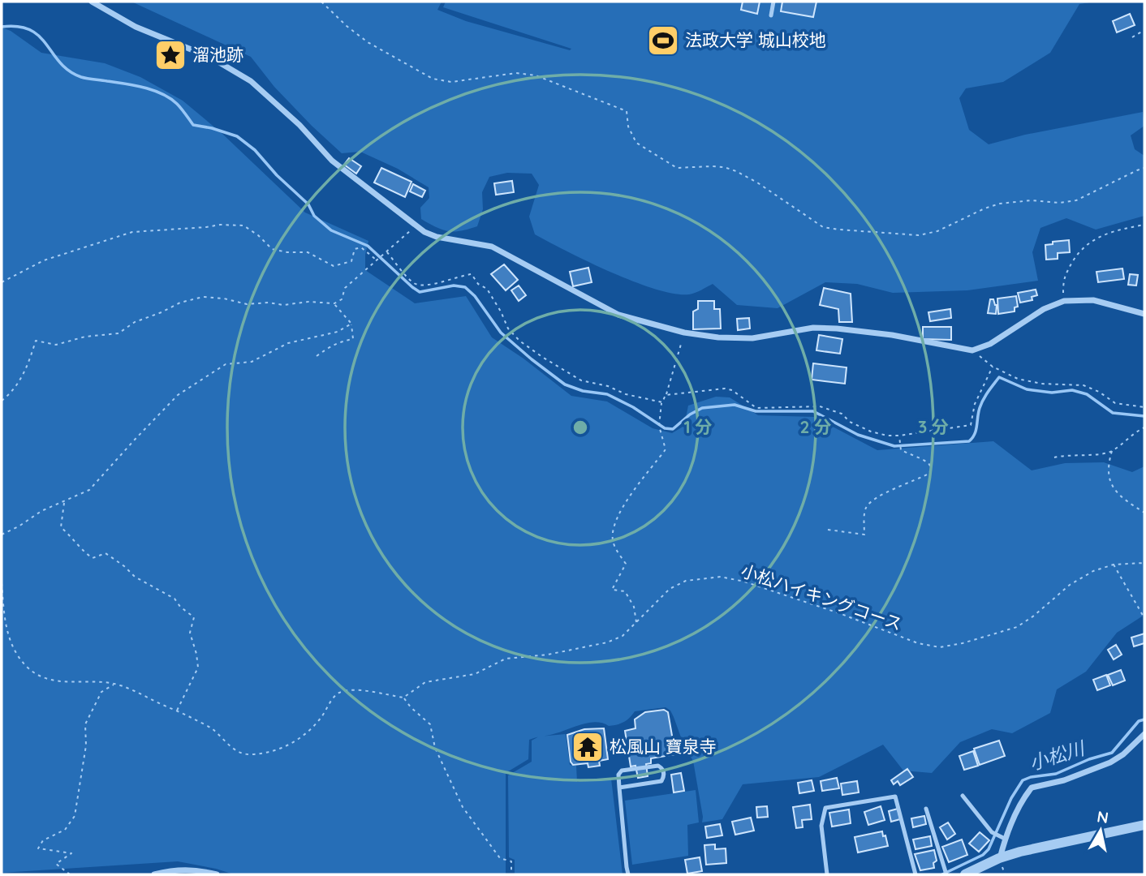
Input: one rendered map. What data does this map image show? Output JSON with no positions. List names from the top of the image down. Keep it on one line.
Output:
{"streets":{"path":["小松ハイキングコース"]},"water":["小松川"],"places":{"sports":["法政大学 城山校地"],"place":["溜池跡"],"temple":["松風山 寶泉寺"]},"north":"top","rings":["1 分","2 分","3 分"]}
